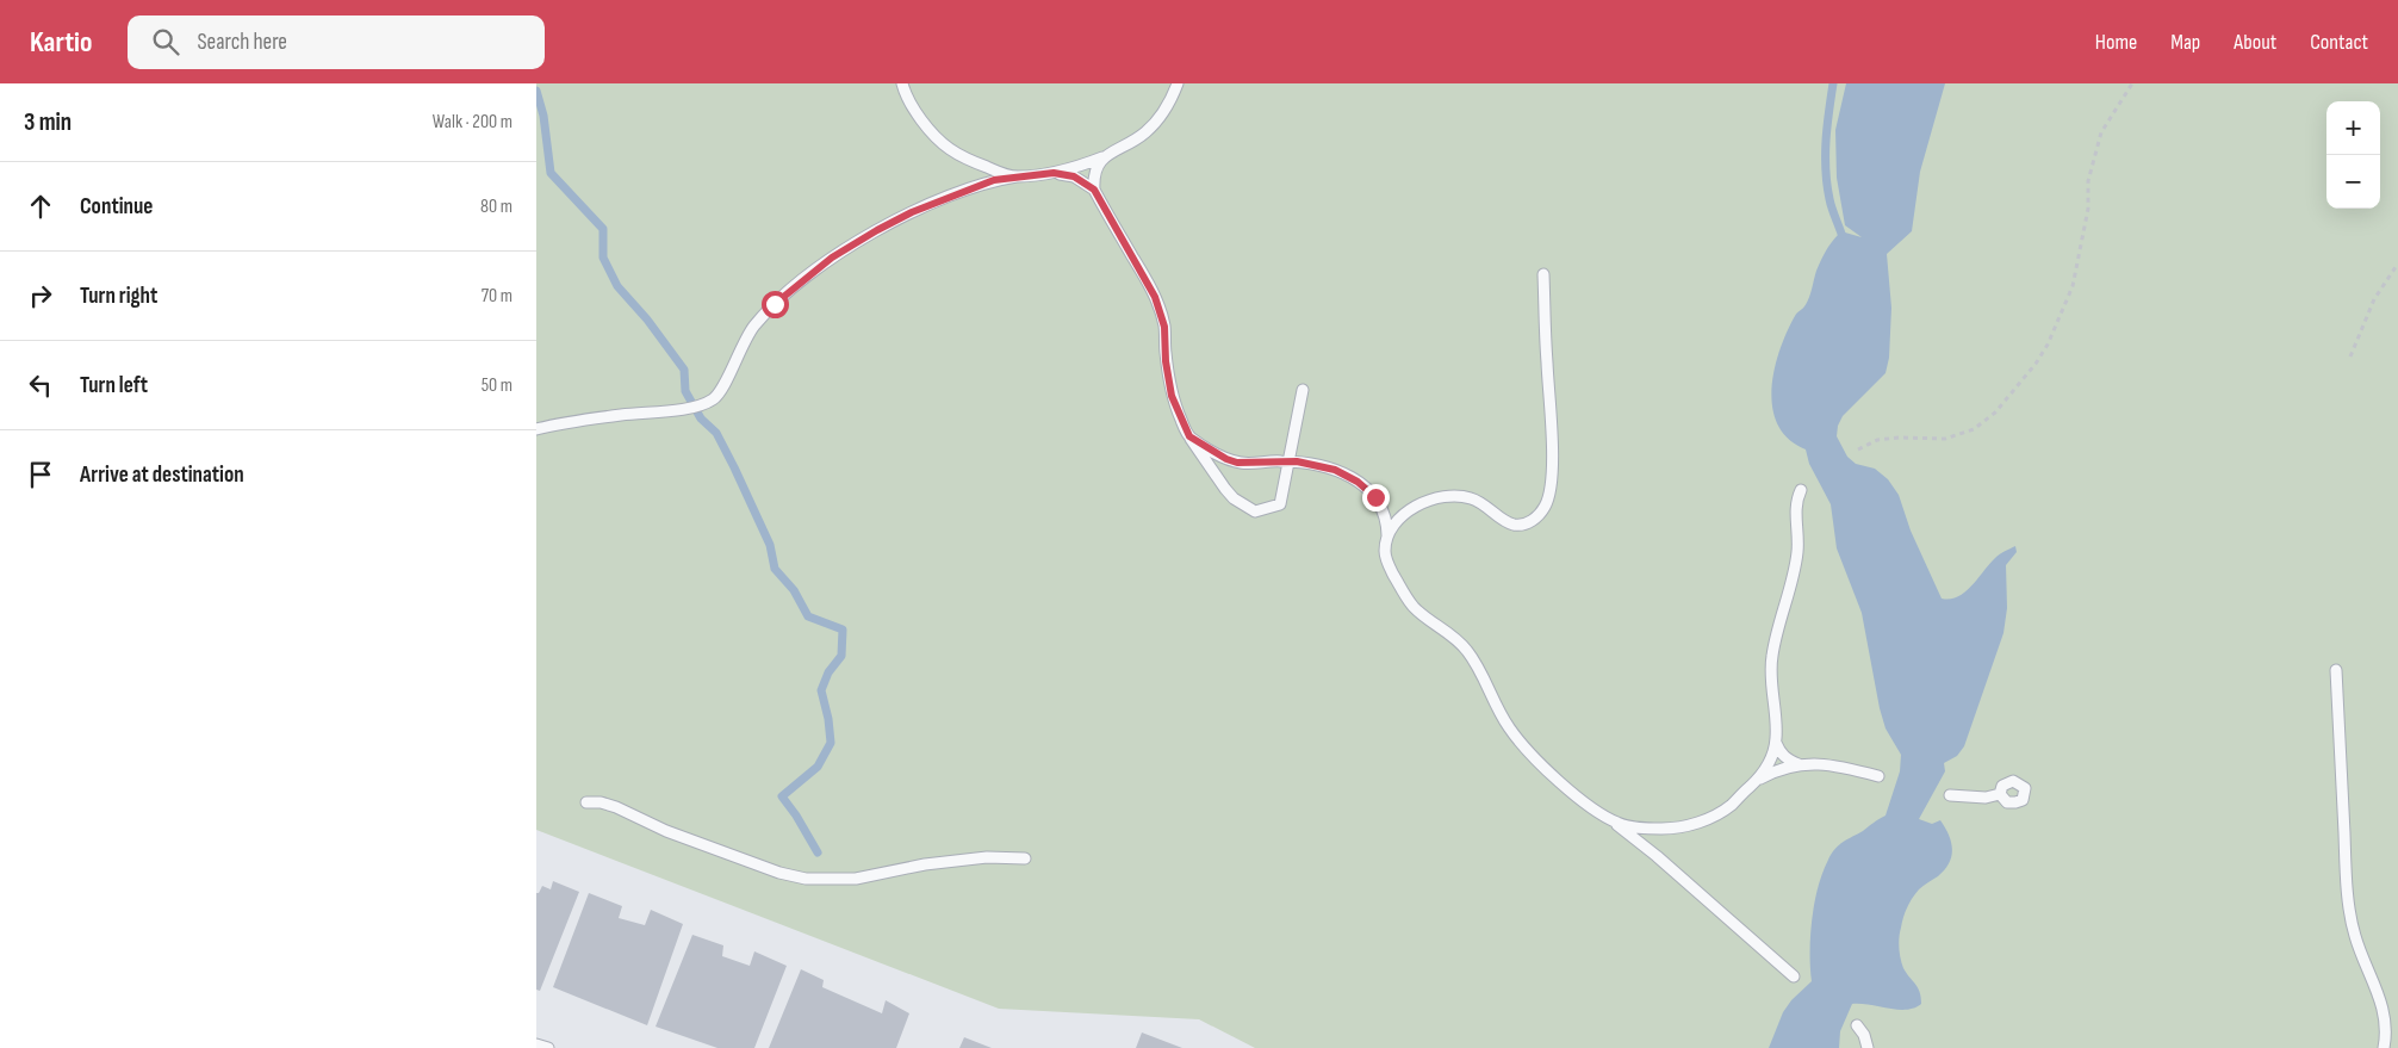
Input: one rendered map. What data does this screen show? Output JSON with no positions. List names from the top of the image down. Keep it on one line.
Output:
{"page":{"header":"Kartio","search":"Search here","nav":["Home","Map","About","Contact"],"heading":["3 min","Walk · 200 m"],"map_buttons":["+","−"],"list":[["Continue","80 m"],["Turn right","70 m"],["Turn left","50 m"],"Arrive at destination"]}}
